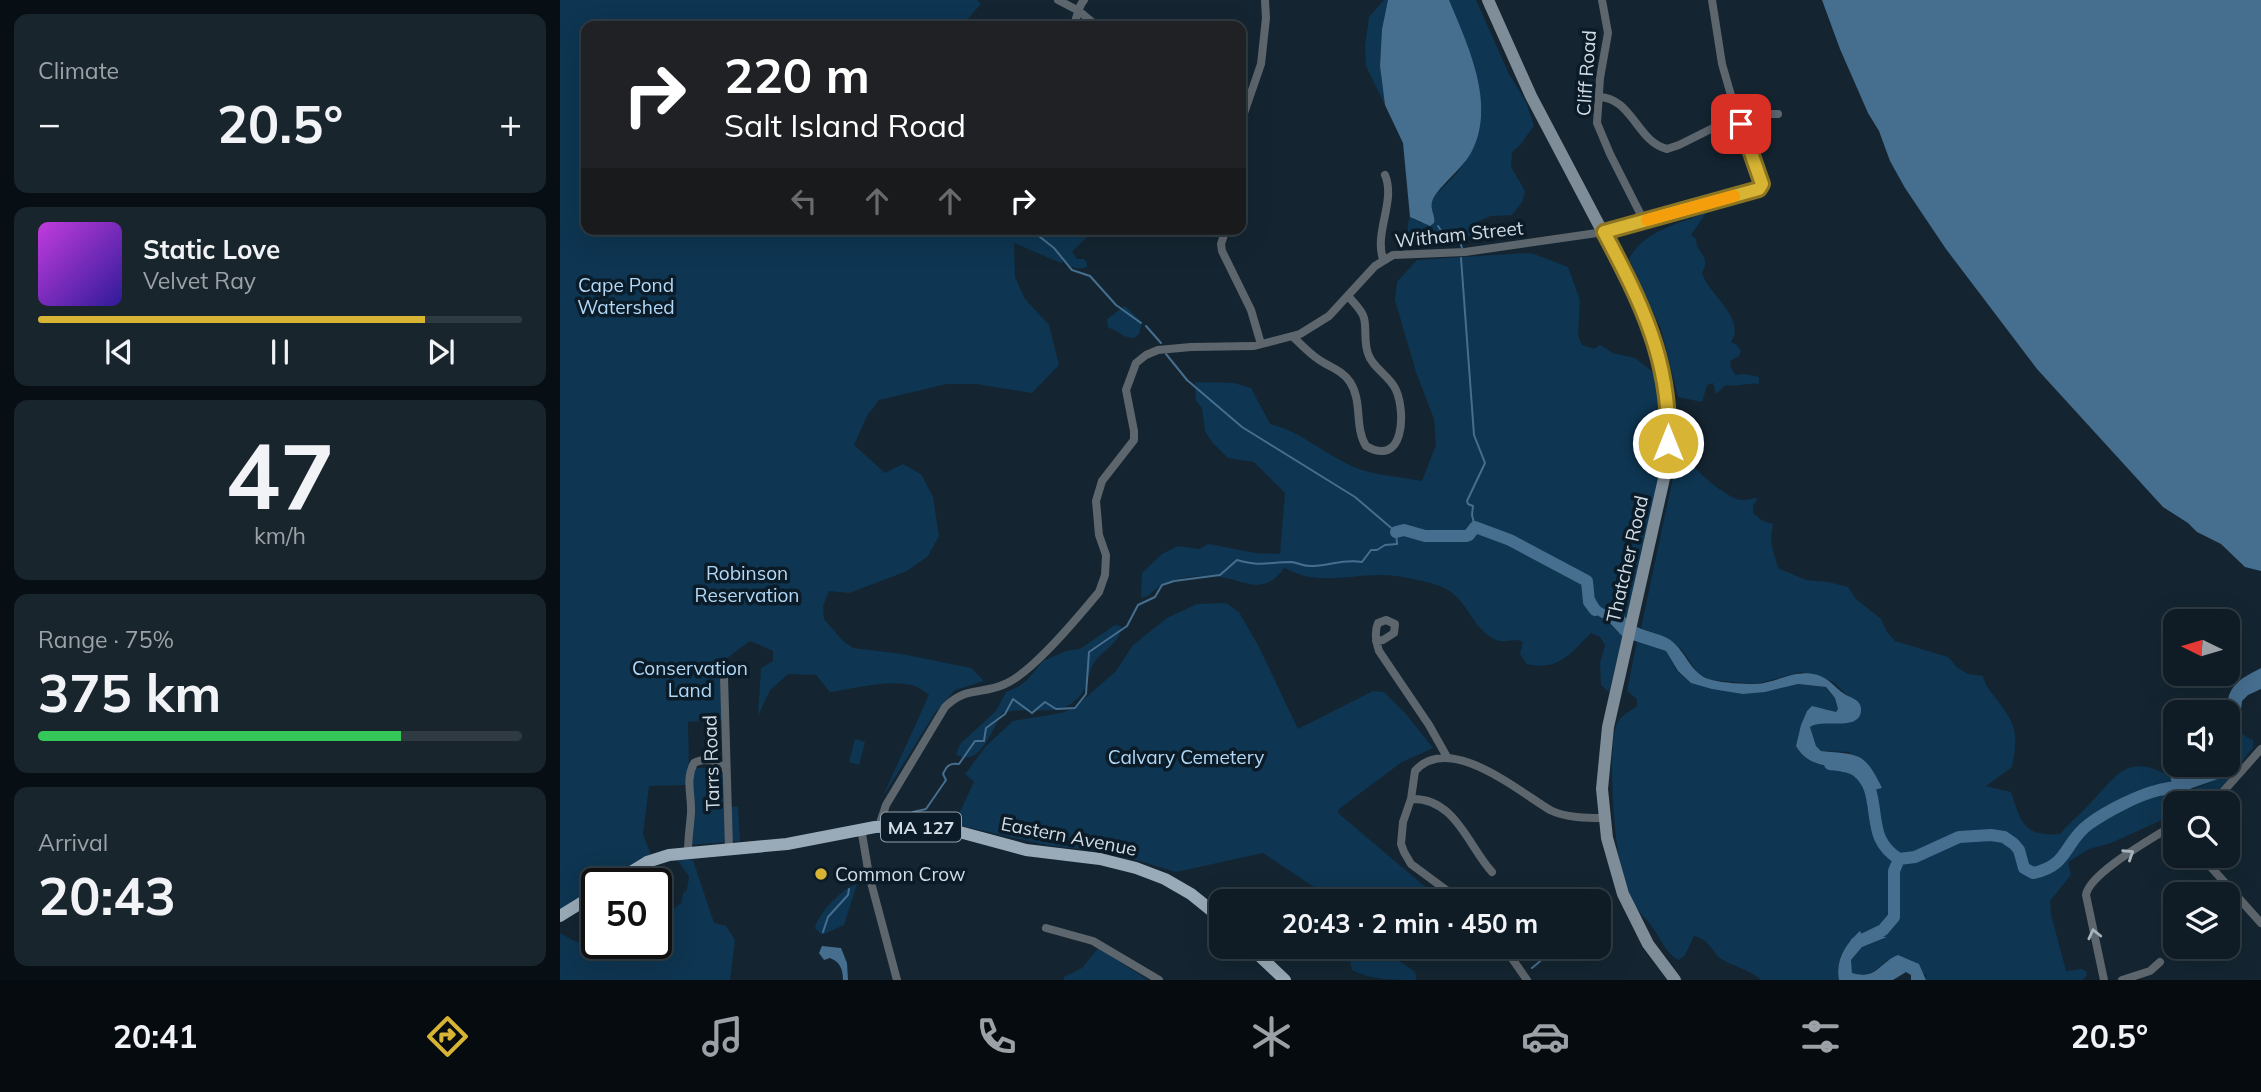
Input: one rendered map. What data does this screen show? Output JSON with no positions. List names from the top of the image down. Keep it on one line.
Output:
{"streets":{"main road":["Thatcher Road","MA 127","Eastern Avenue"],"street":["Cliff Road","Witham Street","Tarrs Road"]},"crossings":[["Cliff Road","Witham Street"],["Witham Street","Thatcher Road"],["Witham Street","Eastern Avenue"],["Tarrs Road","Eastern Avenue"]],"parks":["Cape Pond Watershed","Robinson Reservation","Conservation Land","Calvary Cemetery"],"places":["Common Crow"],"north":"left","page":{"tile":["Climate",["47","km/h"],["Range · 75%","375 km"],["Arrival","20:43"]],"turn":["220 m","Salt Island Road"],"heat":["−","20.5°","+"],"song":["Static Love","Velvet Ray"],"limit":"50","trip":"20:43 · 2 min · 450 m","tabs":["20:41","20.5°"]}}
